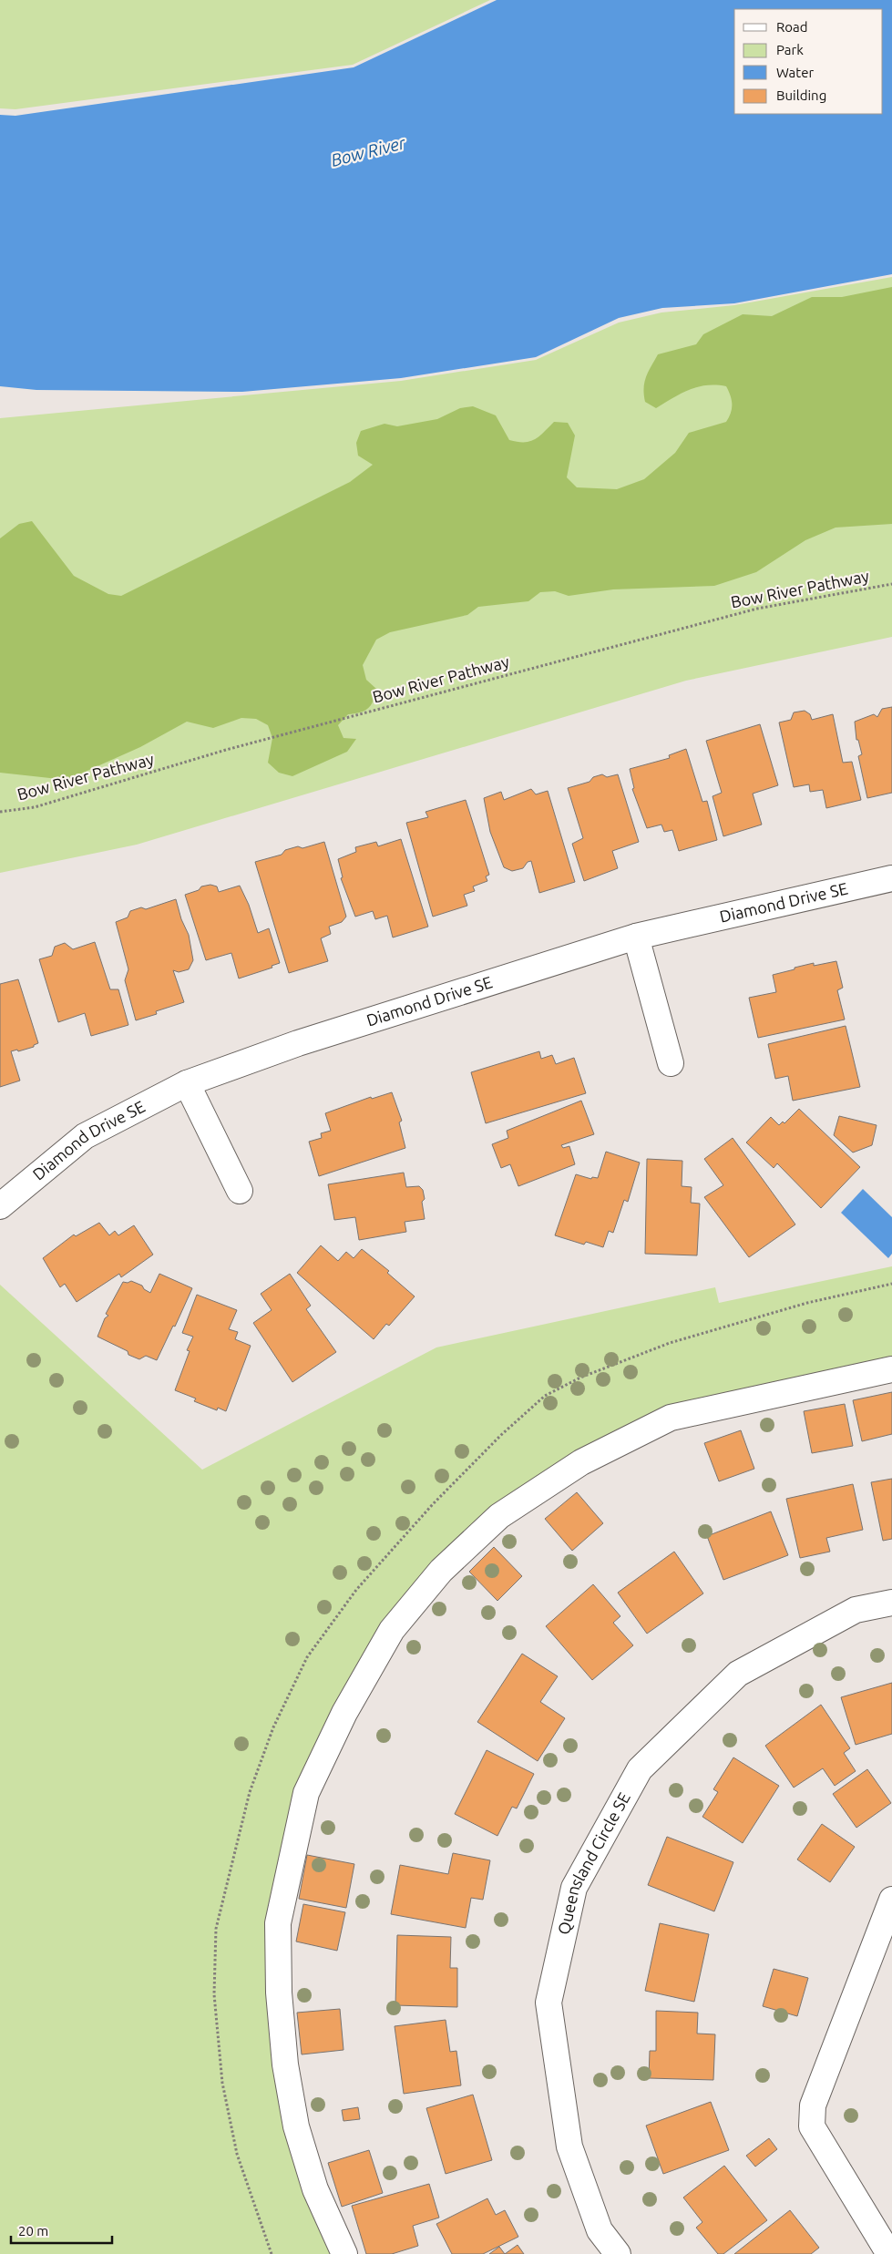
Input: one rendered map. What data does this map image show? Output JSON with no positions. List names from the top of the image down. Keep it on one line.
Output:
{"streets":{"street":["Diamond Drive SE","Queensland Circle SE"],"path":["Bow River Pathway"]},"water":["Bow River"],"legend":["Road","Park","Water","Building"],"scale_bar":"20 m"}
